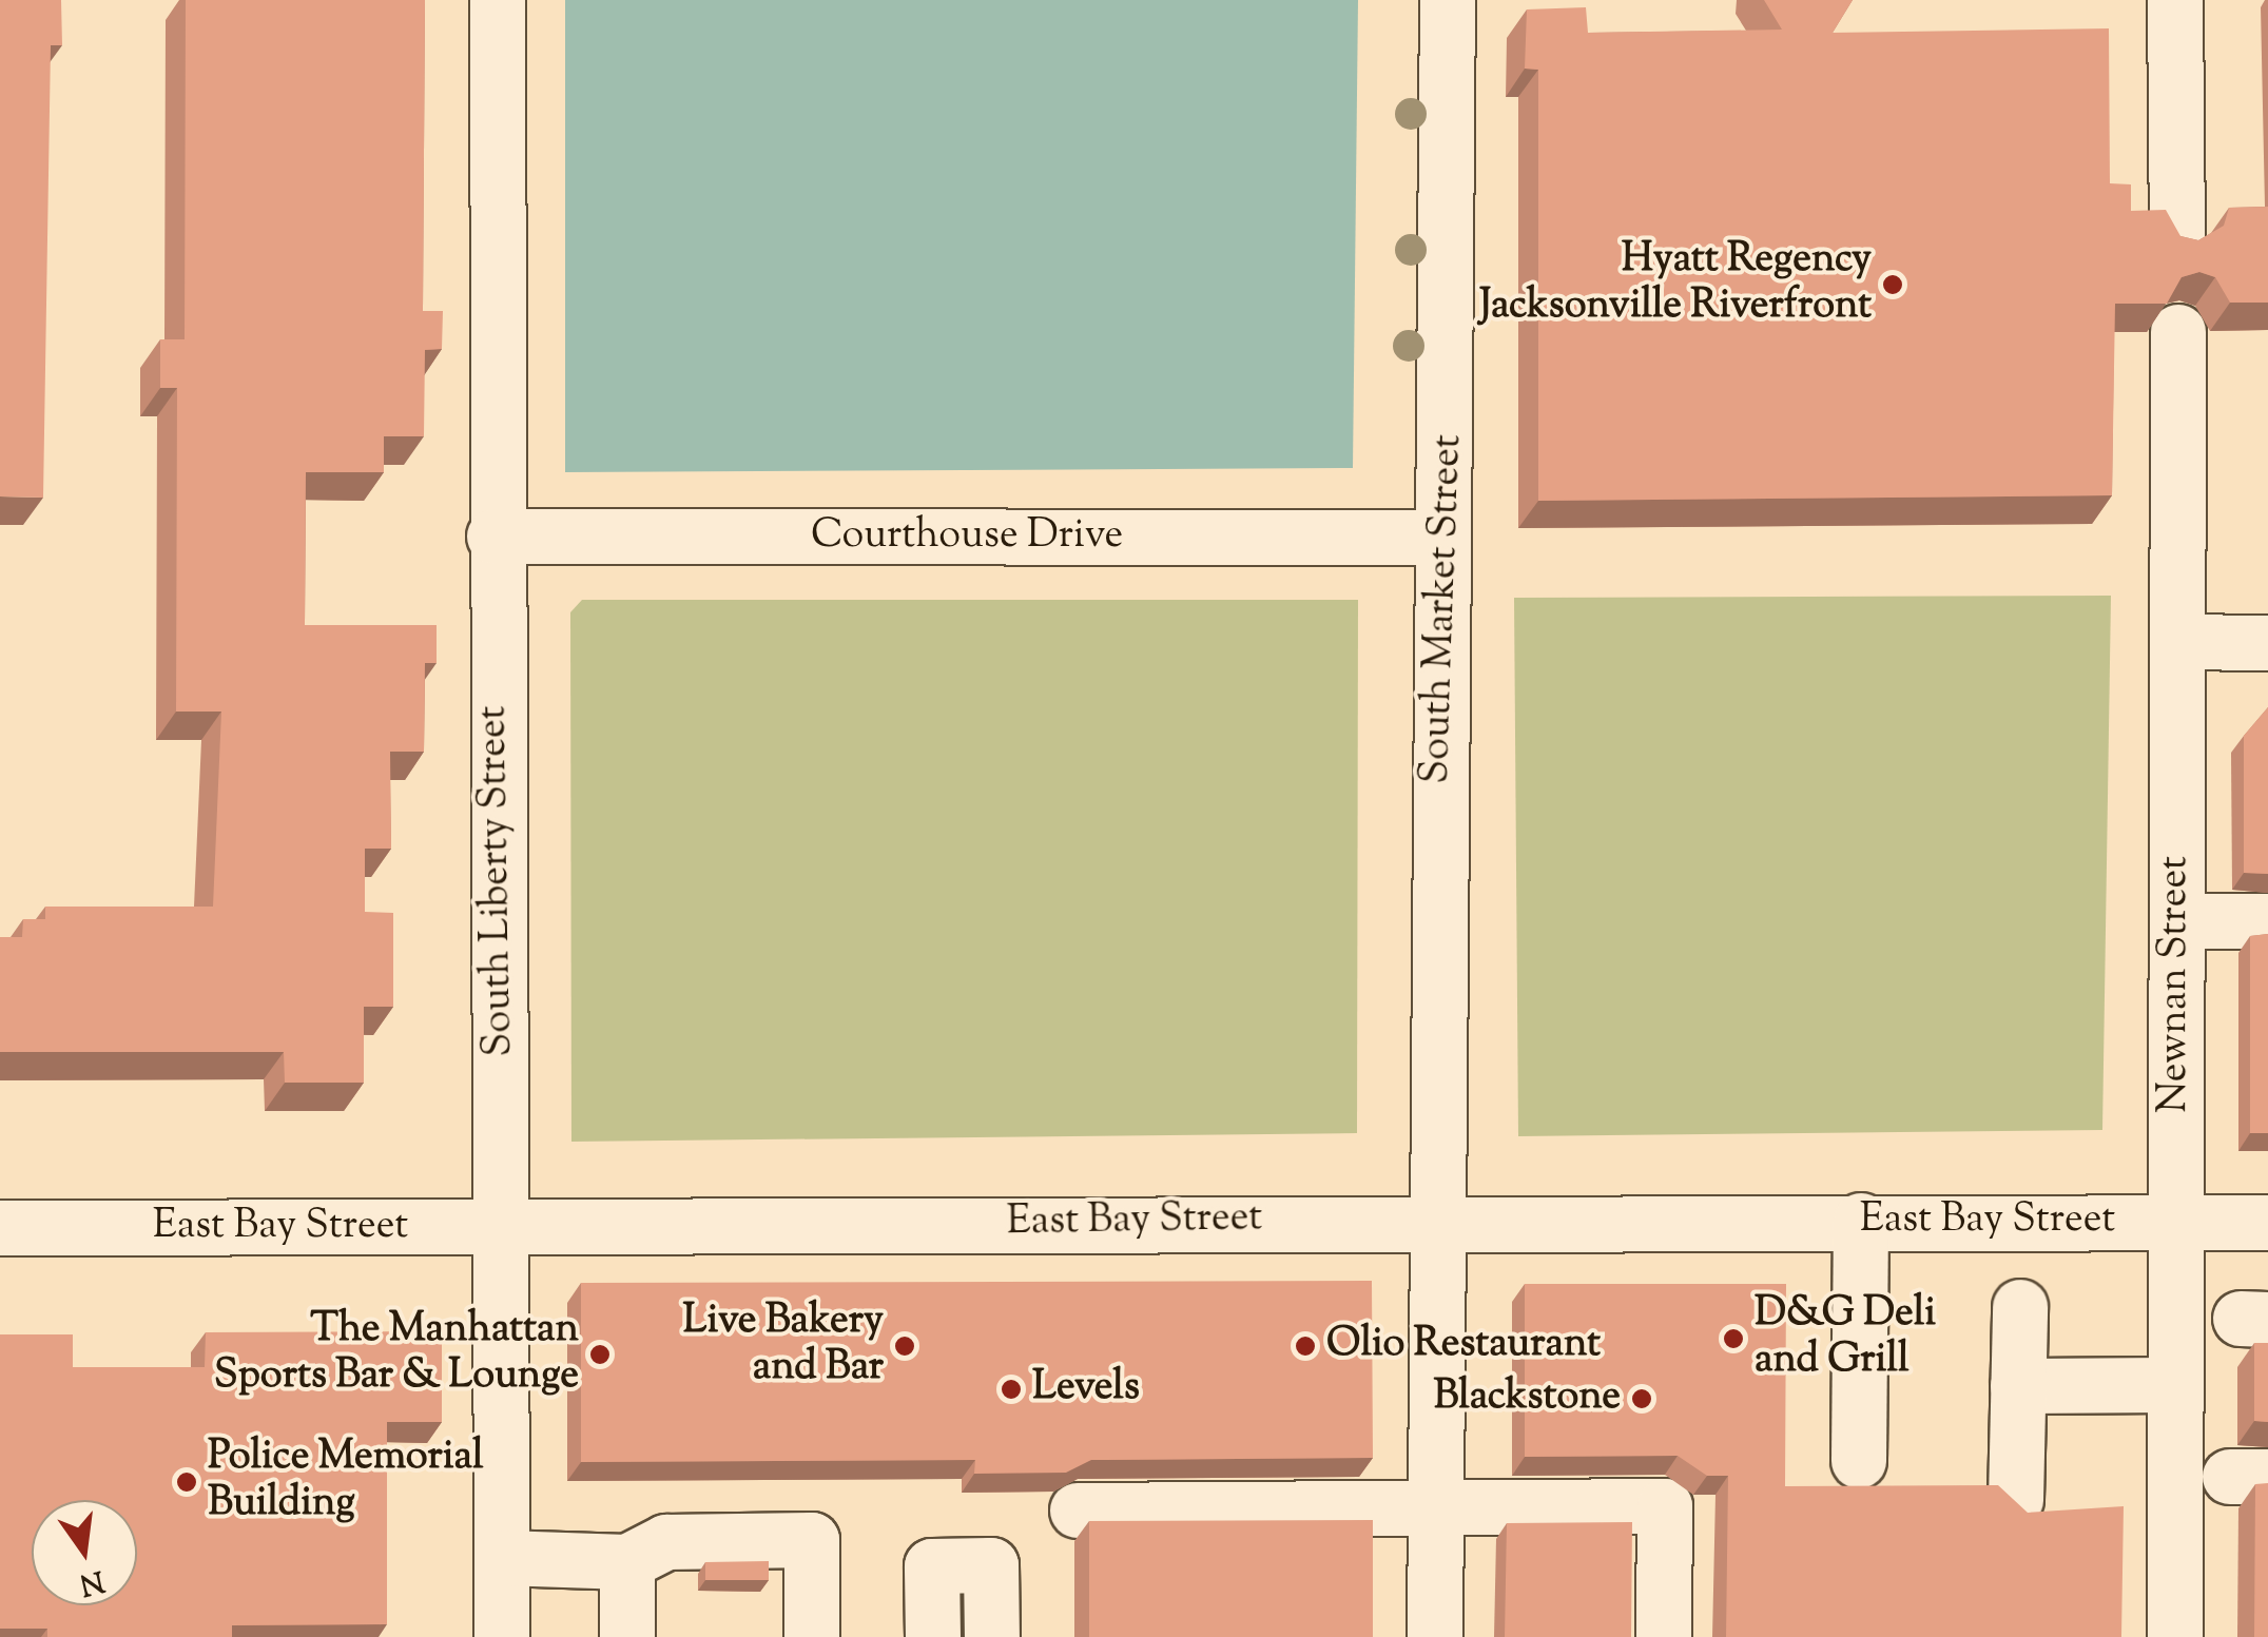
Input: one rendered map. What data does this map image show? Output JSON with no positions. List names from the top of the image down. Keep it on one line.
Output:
{"streets":{"street":["Courthouse Drive","South Market Street","South Liberty Street","Newnan Street","East Bay Street"]},"crossings":[["Courthouse Drive","South Market Street"],["Courthouse Drive","South Liberty Street"],["South Market Street","East Bay Street"],["South Liberty Street","East Bay Street"],["Newnan Street","East Bay Street"]],"places":["Hyatt Regency Jacksonville Riverfront","D&G Deli and Grill","Live Bakery and Bar","Olio Restaurant","The Manhattan Sports Bar & Lounge","Levels","Blackstone","Police Memorial Building"],"north":"bottom"}
